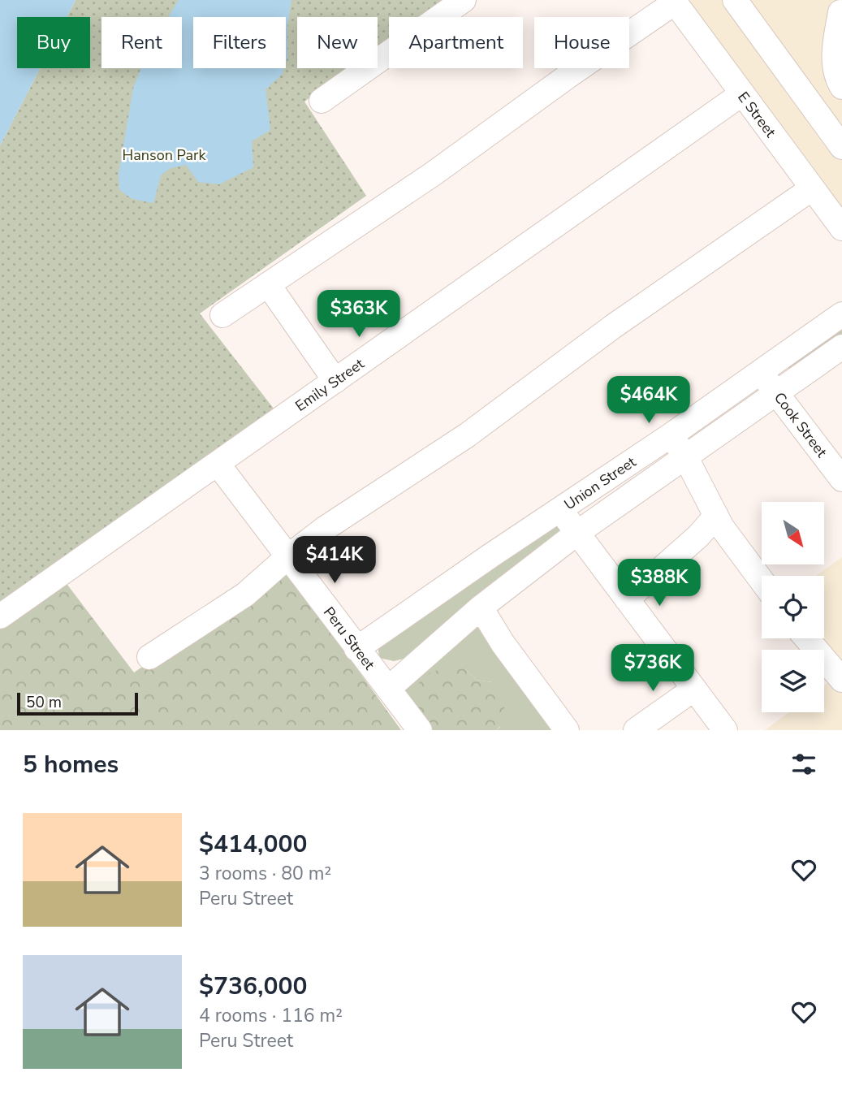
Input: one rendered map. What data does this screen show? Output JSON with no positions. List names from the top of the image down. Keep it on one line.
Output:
{"streets":{"street":["E Street","Emily Street","Cook Street","Union Street","Peru Street"]},"crossings":[["E Street","Emily Street"],["Emily Street","Peru Street"],["Cook Street","Union Street"],["Union Street","Peru Street"]],"parks":["Hanson Park"],"scale_bar":"50 m","north":"bottom right","page":{"chip":["Buy","Rent","Filters","New","Apartment","House"],"price":["$363K","$464K","$414K","$388K","$736K"],"scale":"50 m","heading":"5 homes","list":[{"name":"$414,000","note":"3 rooms · 80 m² · Peru Street"},{"name":"$736,000","note":"4 rooms · 116 m² · Peru Street"}]}}
